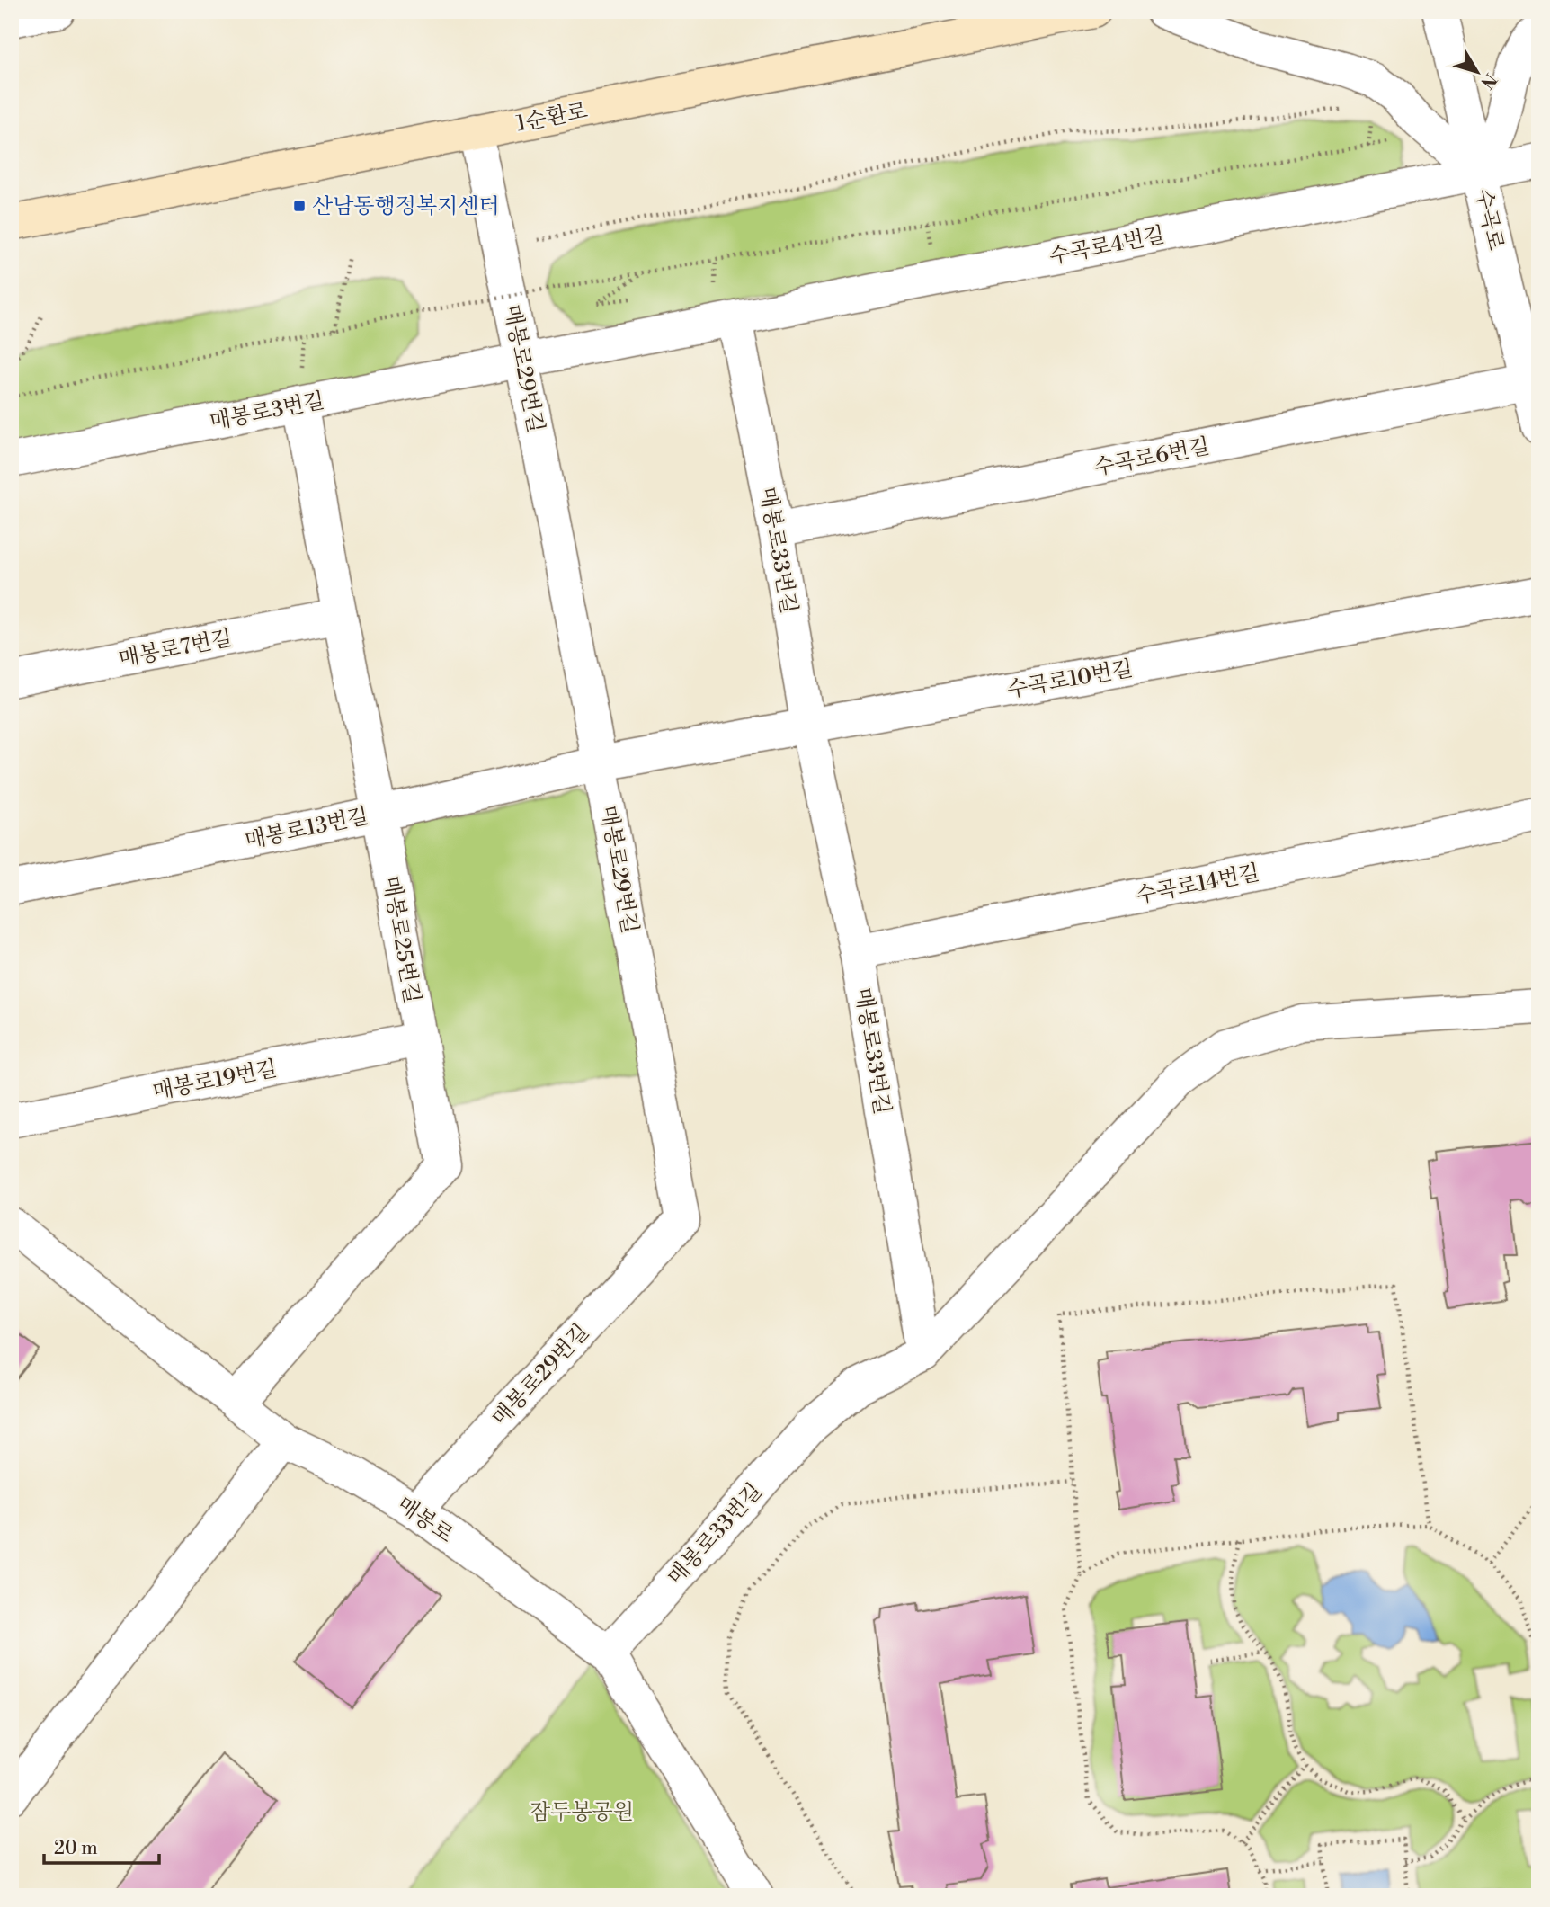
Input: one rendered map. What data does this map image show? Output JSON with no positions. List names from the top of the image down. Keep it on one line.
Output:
{"streets":{"main road":["1순환로"],"street":["수곡로","수곡로4번길","매봉로29번길","매봉로3번길","수곡로6번길","매봉로33번길","매봉로7번길","수곡로10번길","매봉로13번길","수곡로14번길","매봉로25번길","매봉로19번길","매봉로"]},"crossings":[["1순환로","매봉로29번길"],["수곡로","수곡로4번길"],["수곡로","수곡로6번길"],["수곡로4번길","매봉로29번길"],["수곡로4번길","매봉로3번길"],["수곡로4번길","매봉로33번길"],["매봉로29번길","매봉로3번길"],["매봉로29번길","수곡로10번길"],["매봉로29번길","매봉로13번길"],["매봉로29번길","매봉로"],["매봉로3번길","매봉로25번길"],["수곡로6번길","매봉로33번길"],["매봉로33번길","수곡로10번길"],["매봉로33번길","수곡로14번길"],["매봉로33번길","매봉로"],["매봉로7번길","매봉로25번길"],["수곡로10번길","매봉로13번길"],["매봉로13번길","매봉로25번길"],["매봉로25번길","매봉로19번길"],["매봉로25번길","매봉로"]],"parks":["잠두봉공원"],"places":{"transit":["산남동행정복지센터"]},"scale_bar":"20 m","north":"bottom right"}
